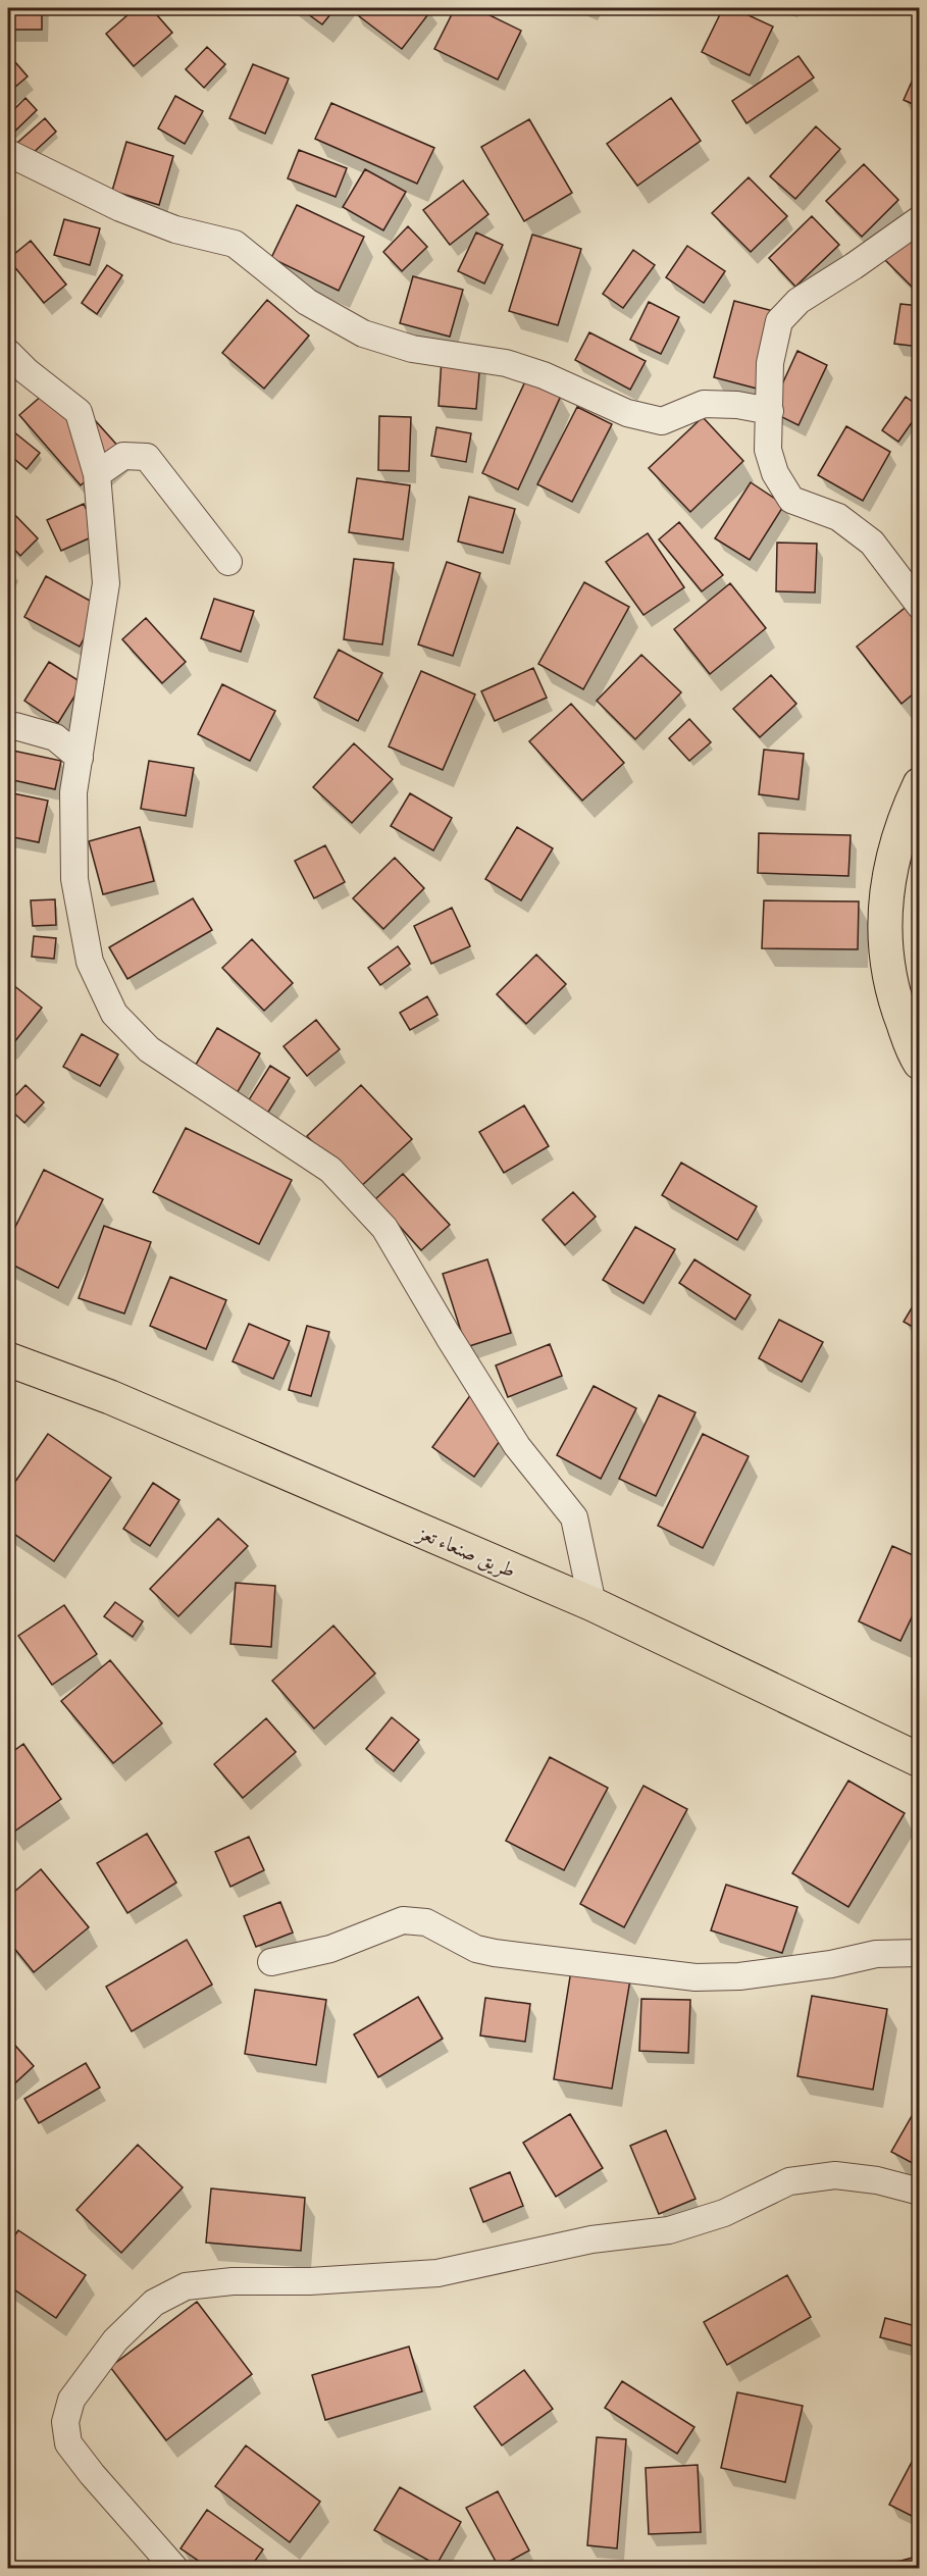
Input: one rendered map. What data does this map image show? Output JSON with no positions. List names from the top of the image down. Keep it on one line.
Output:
{"streets":{"highway":["طريق صنعاء تعز"]}}
